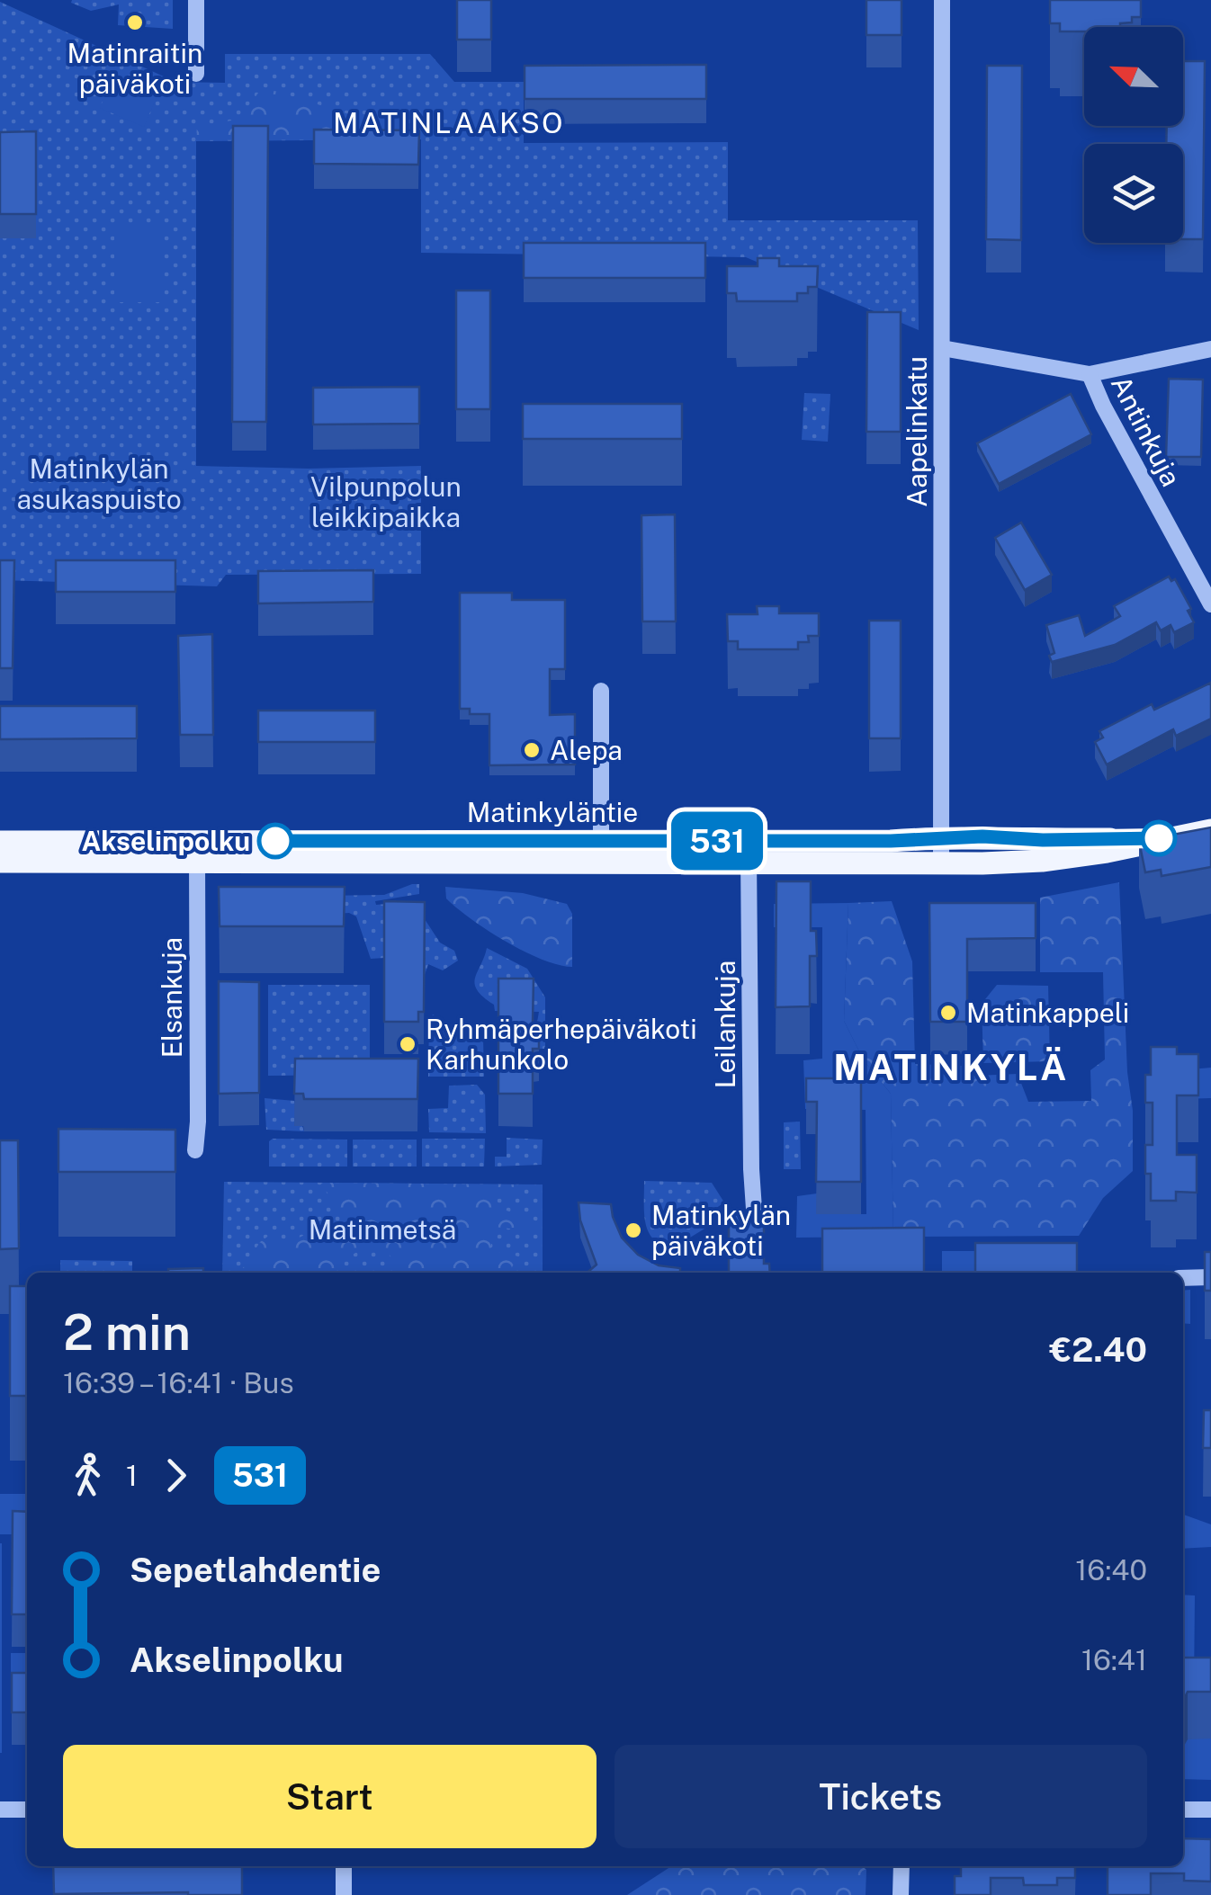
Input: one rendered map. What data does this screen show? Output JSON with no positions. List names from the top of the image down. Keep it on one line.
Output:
{"streets":{"main road":["Matinkyläntie"],"street":["Antinkuja","Aapelinkatu","Elsankuja","Leilankuja"]},"crossings":[["Aapelinkatu","Matinkyläntie"],["Matinkyläntie","Elsankuja"],["Matinkyläntie","Leilankuja"]],"districts":["MATINLAAKSO","MATINKYLÄ"],"parks":["Matinkylän asukaspuisto","Vilpunpolun leikkipaikka","Matinmetsä"],"places":["Matinraitin päiväkoti","Alepa","Akselinpolku","Matinkappeli","Ryhmäperhepäiväkoti Karhunkolo","Matinkylän päiväkoti"],"lines":["bus line 531"],"north":"top left","page":{"on_map":"531","heading":["2 min","16:39 – 16:41 · Bus","€2.40"],"legs":["1","531"],"list":[{"name":"Sepetlahdentie","value":"16:40"},{"name":"Akselinpolku","value":"16:41"}],"buttons":["Start","Tickets"]}}
